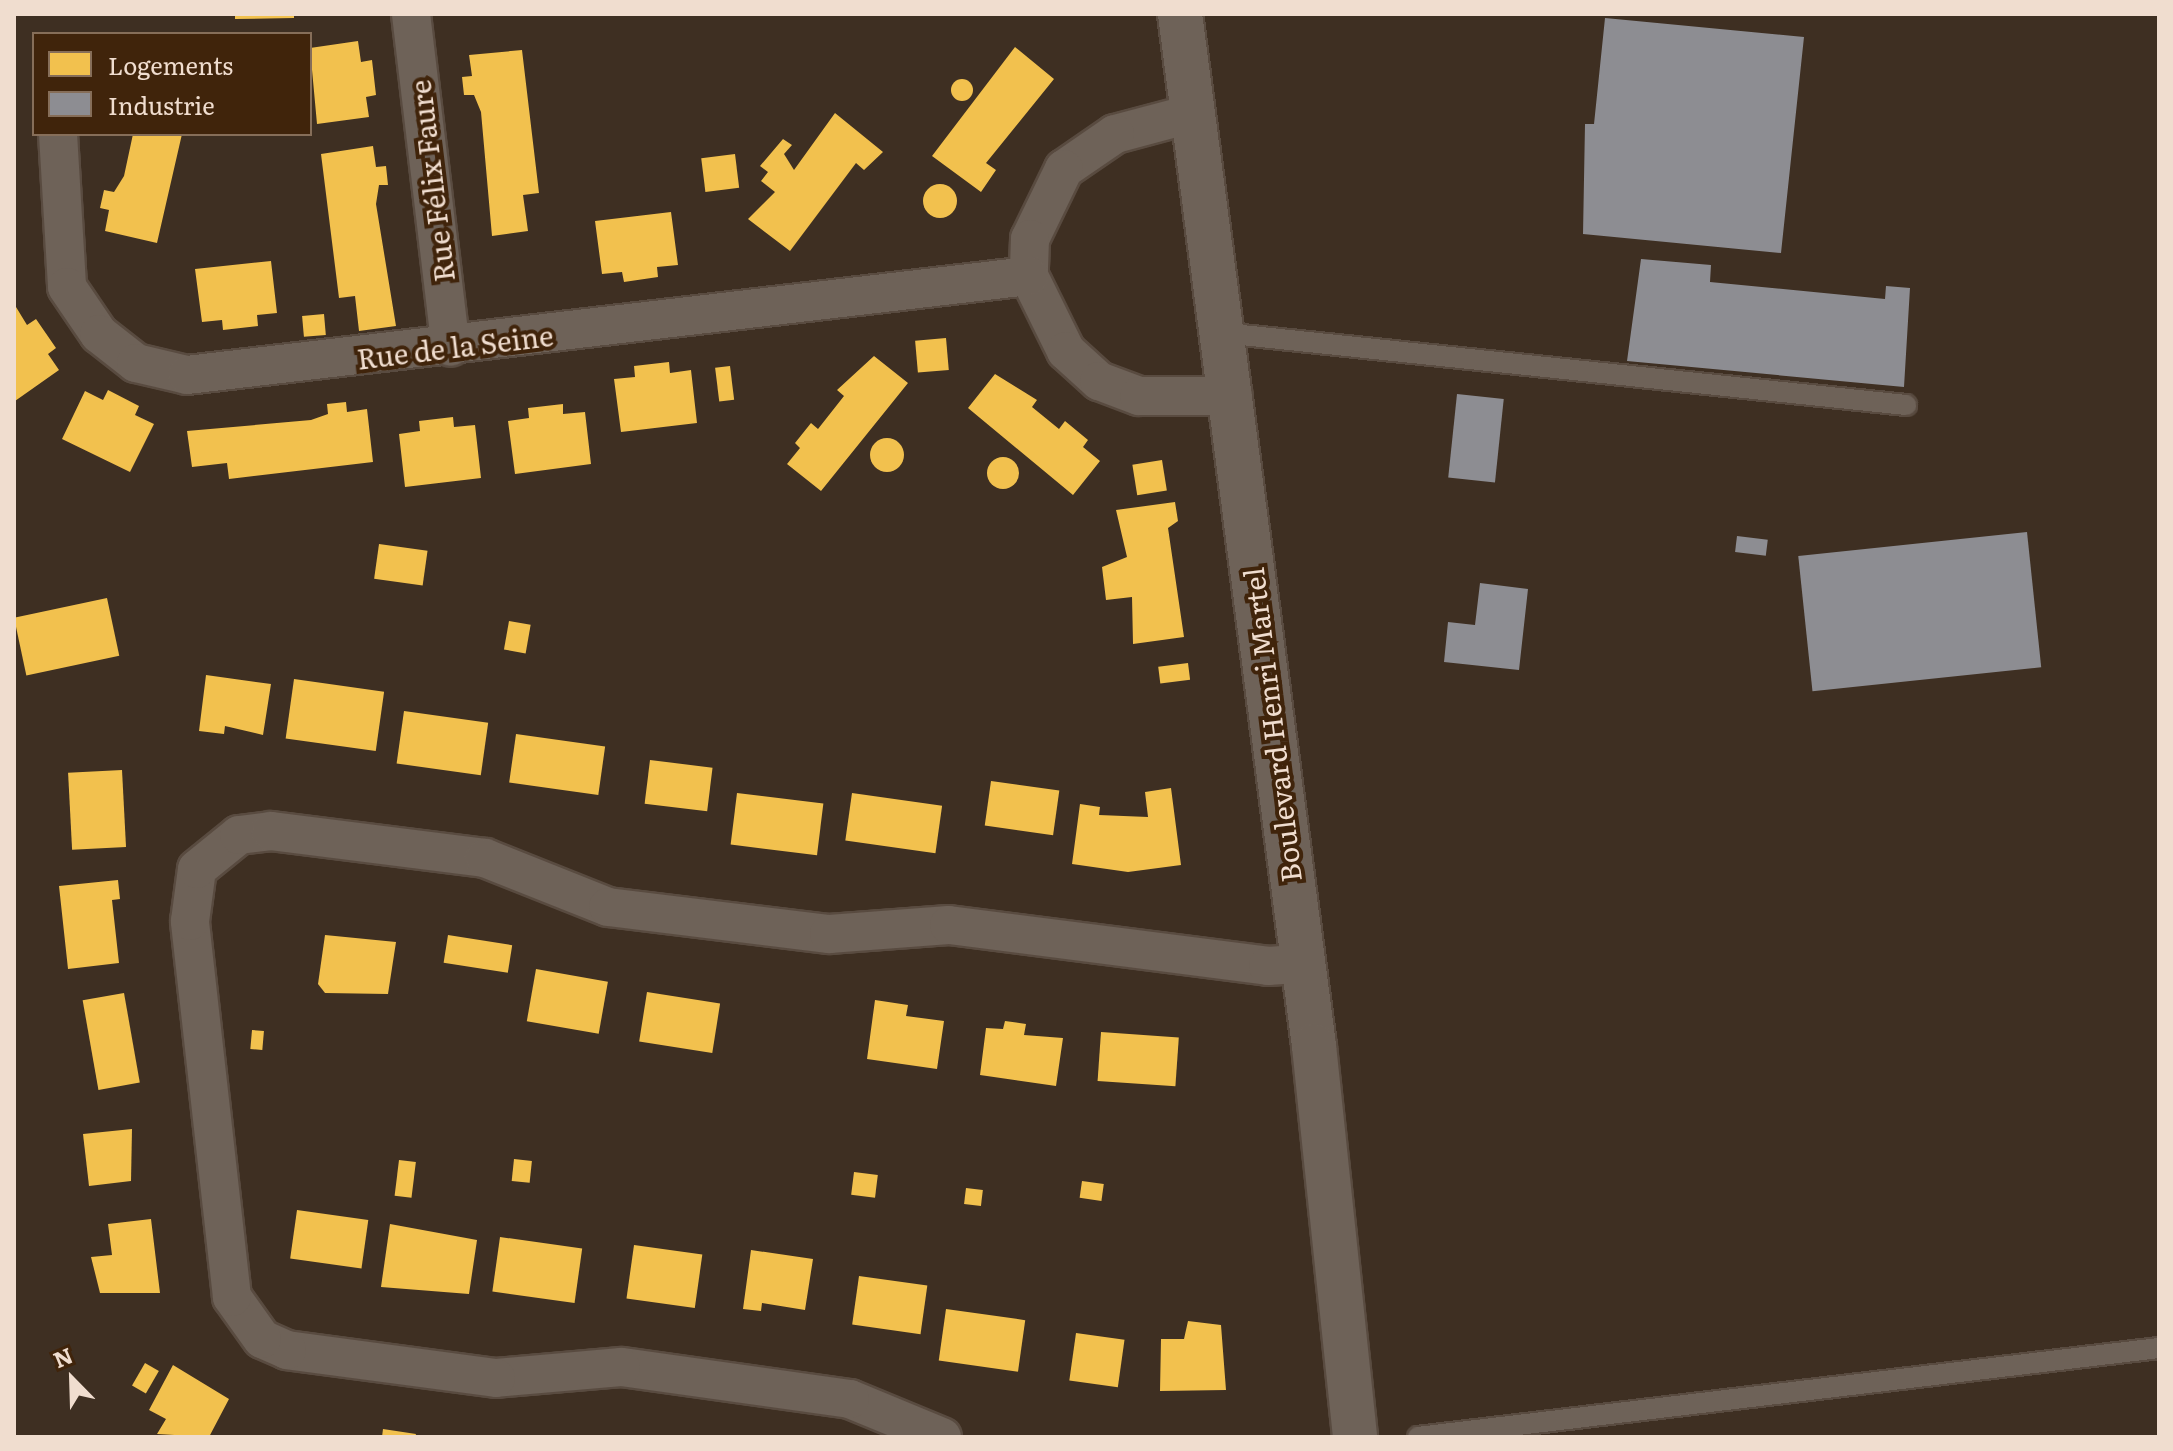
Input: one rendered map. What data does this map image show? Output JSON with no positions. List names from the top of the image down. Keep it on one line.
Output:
{"streets":{"street":["Rue Félix Faure","Rue de la Seine","Boulevard Henri Martel"]},"crossings":[["Rue Félix Faure","Rue de la Seine"]],"legend":["Logements","Industrie"],"north":"top left"}
